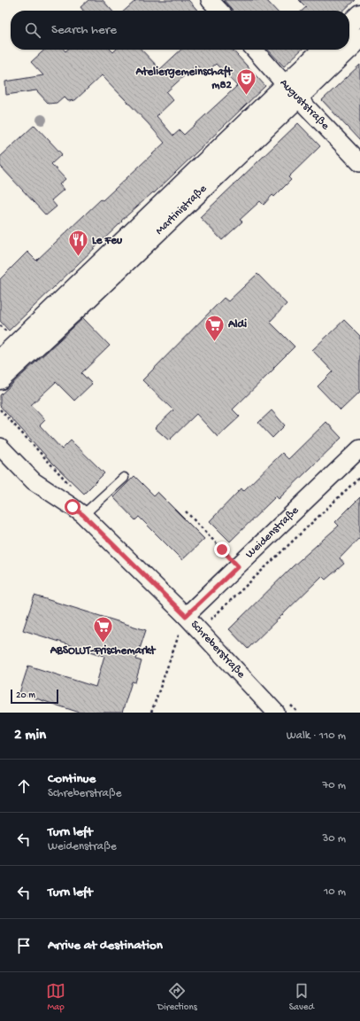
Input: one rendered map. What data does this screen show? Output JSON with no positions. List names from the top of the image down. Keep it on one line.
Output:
{"streets":{"main road":["Martinistraße"],"street":["Auguststraße","Weidenstraße","Schreberstraße"]},"crossings":[["Auguststraße","Martinistraße"],["Weidenstraße","Schreberstraße"]],"places":{"theatre":["Ateliergemeinschaft m82"],"restaurant":["Le Feu"],"supermarket":["Aldi","ABSOLUT-Frischemarkt"]},"scale_bar":"20 m","page":{"search":"Search here","scale":"20 m","heading":["2 min","Walk · 110 m"],"list":[["Continue","Schreberstraße","70 m"],["Turn left","Weidenstraße","30 m"],["Turn left","10 m"],"Arrive at destination"],"nav":["Map","Directions","Saved"]}}
